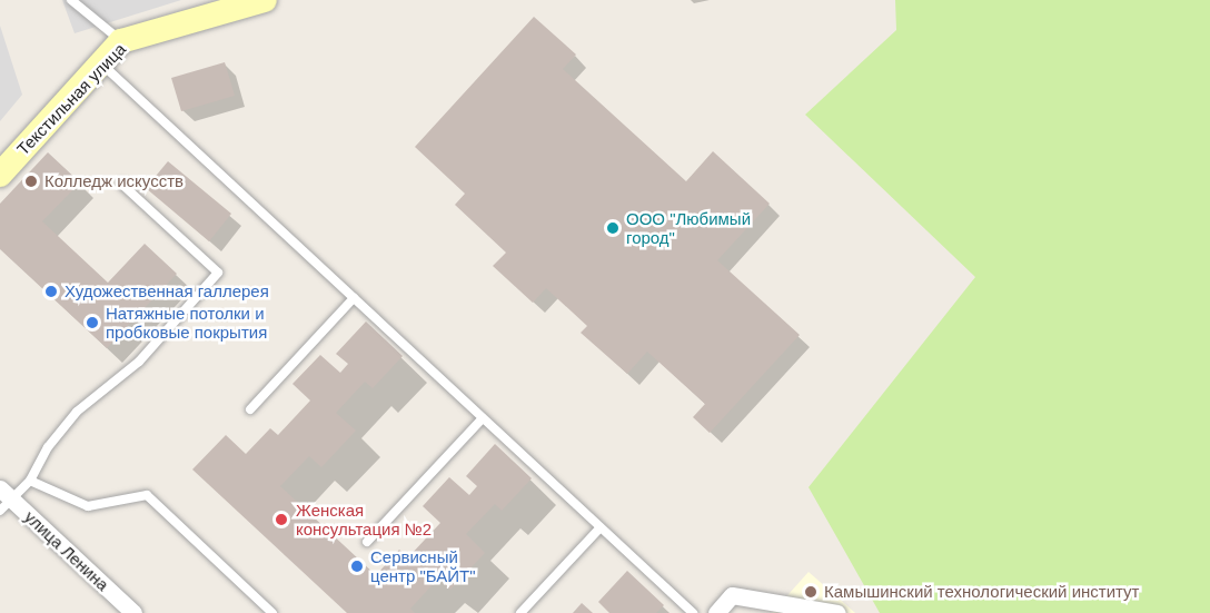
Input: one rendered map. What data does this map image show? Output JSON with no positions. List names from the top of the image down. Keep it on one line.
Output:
{"streets":{"main road":["Текстильная улица"],"street":["улица Ленина"]},"places":["Колледж искусств","ООО \"Любимый город\"","Художественная галлерея","Натяжные потолки и пробковые покрытия","Женская консультация №2","Сервисный центр \"БАЙТ\"","Камышинский технологический институт"]}
